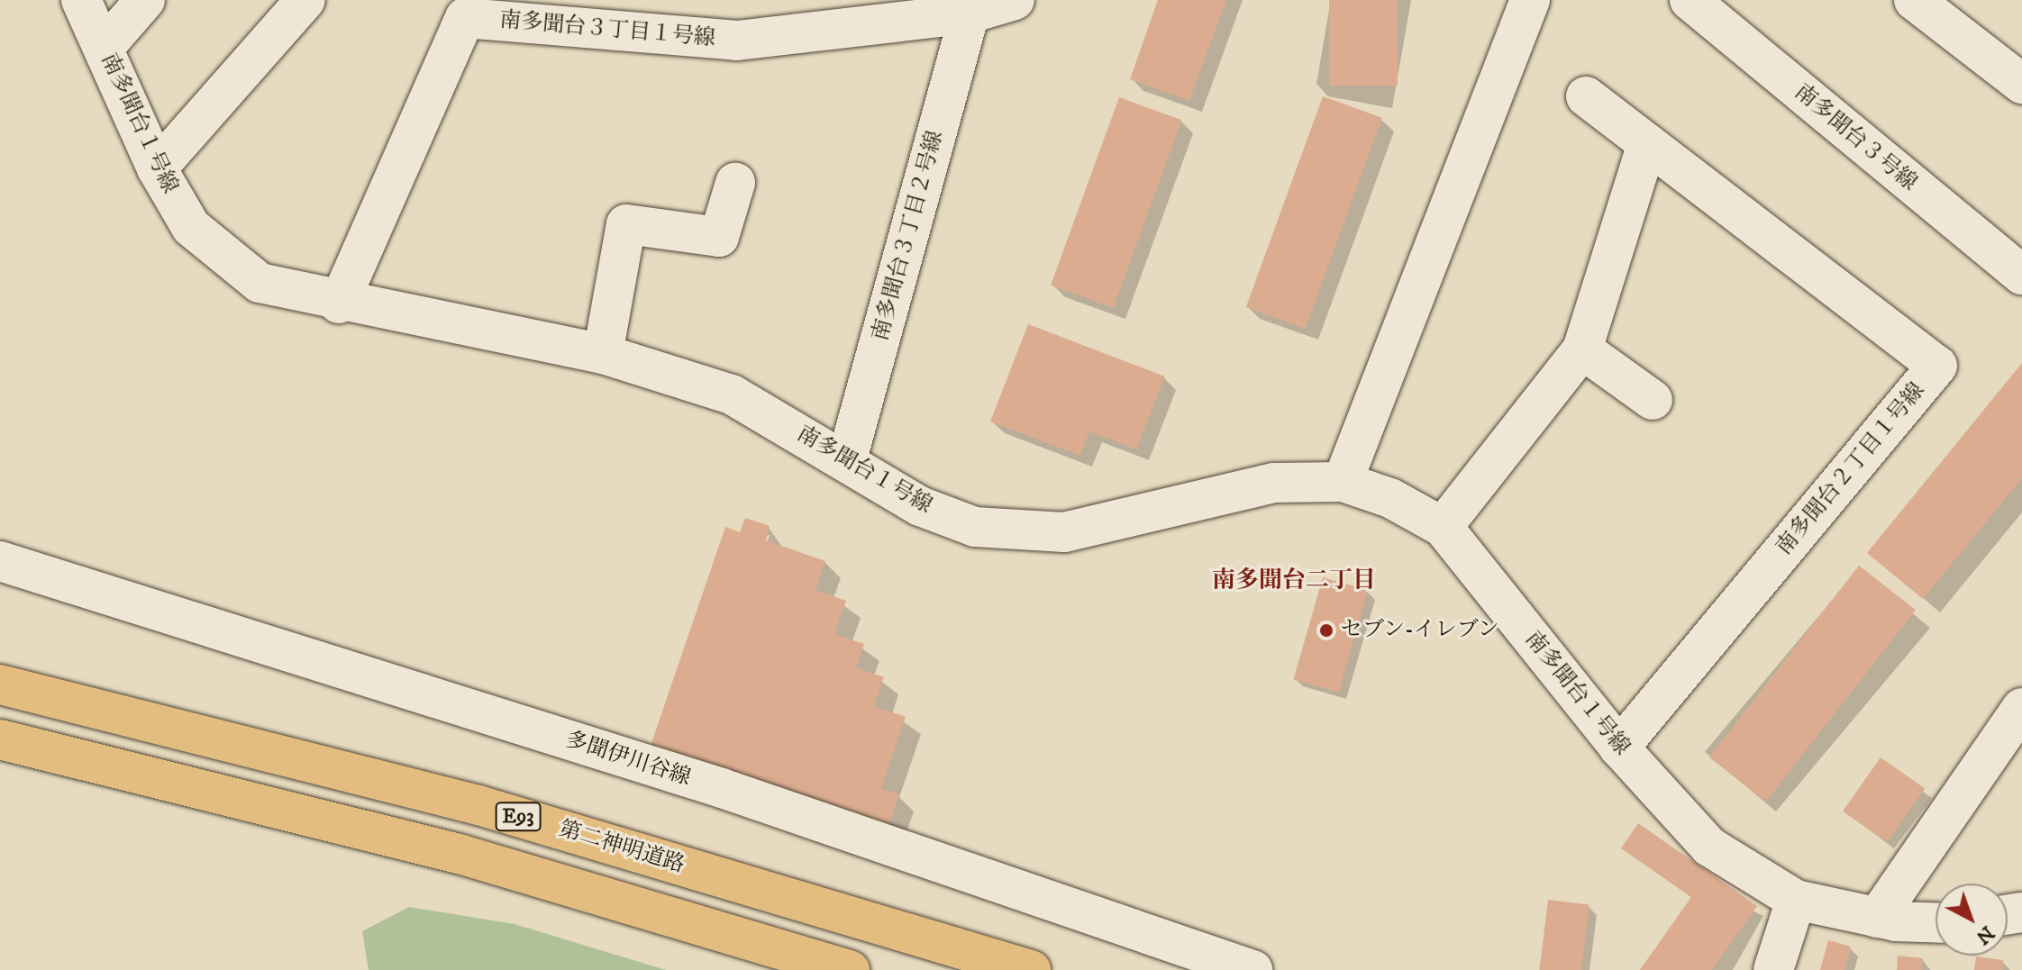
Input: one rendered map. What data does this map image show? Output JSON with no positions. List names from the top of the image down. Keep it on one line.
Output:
{"streets":{"highway":["E93","第二神明道路"],"street":["南多聞台３丁目１号線","南多聞台１号線","南多聞台３号線","南多聞台３丁目２号線","南多聞台２丁目１号線","多聞伊川谷線"]},"crossings":[["南多聞台３丁目１号線","南多聞台１号線"],["南多聞台３丁目１号線","南多聞台３丁目２号線"],["南多聞台１号線","南多聞台３丁目２号線"],["南多聞台１号線","南多聞台２丁目１号線"]],"districts":["南多聞台二丁目"],"places":["セブン-イレブン"],"north":"bottom right"}
